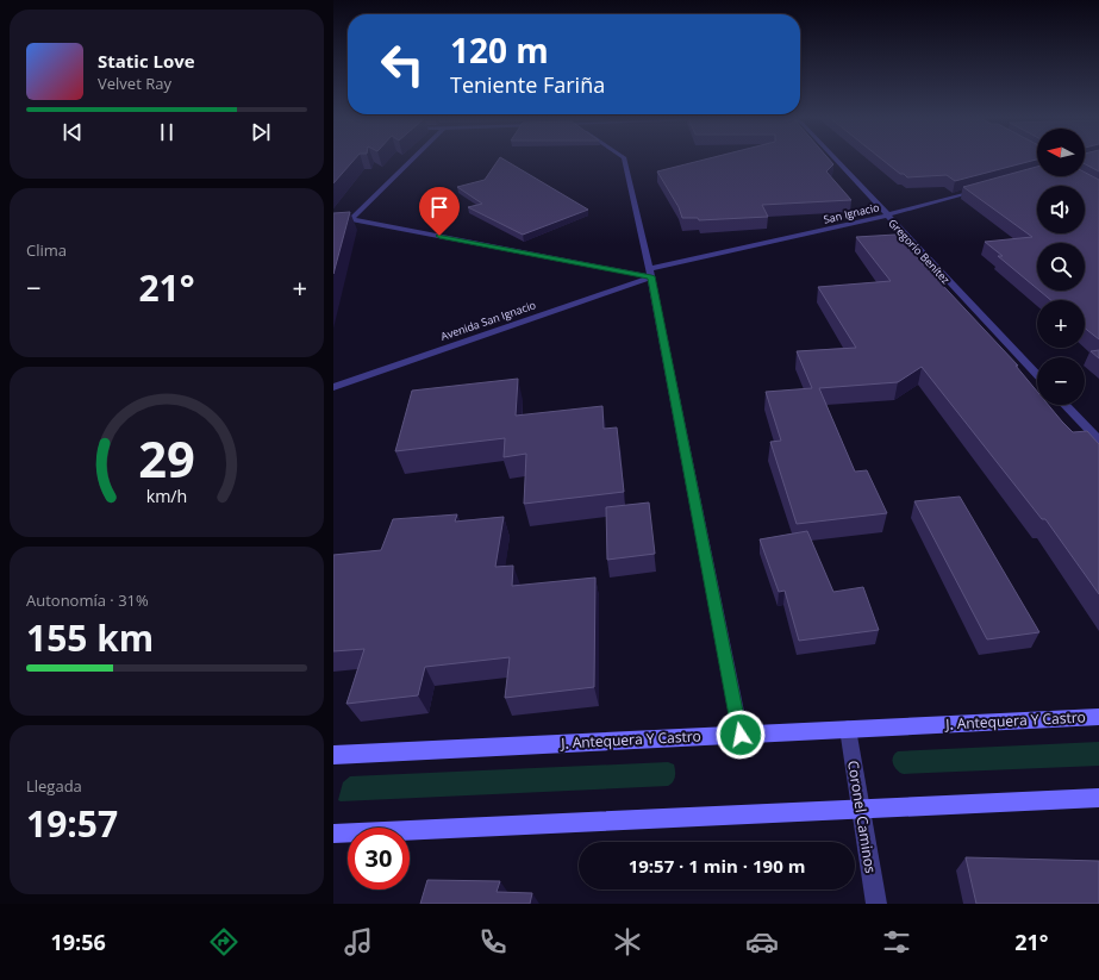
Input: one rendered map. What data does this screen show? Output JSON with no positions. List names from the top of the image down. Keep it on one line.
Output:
{"streets":{"street":["San Ignacio","Gregorio Benítez","Avenida San Ignacio","J. Antequera Y Castro","Coronel Caminos"]},"crossings":[["San Ignacio","Gregorio Benítez"],["San Ignacio","Avenida San Ignacio"],["J. Antequera Y Castro","Coronel Caminos"]],"north":"left","page":{"turn":["120 m","Teniente Fariña"],"song":["Static Love","Velvet Ray"],"map_buttons":["+","−"],"tile":["Clima",["Autonomía · 31%","155 km"],["Llegada","19:57"]],"heat":["−","21°","+"],"limit":"30","trip":"19:57 · 1 min · 190 m","tabs":["19:56","21°"],"gauge":["29","km/h"]}}
